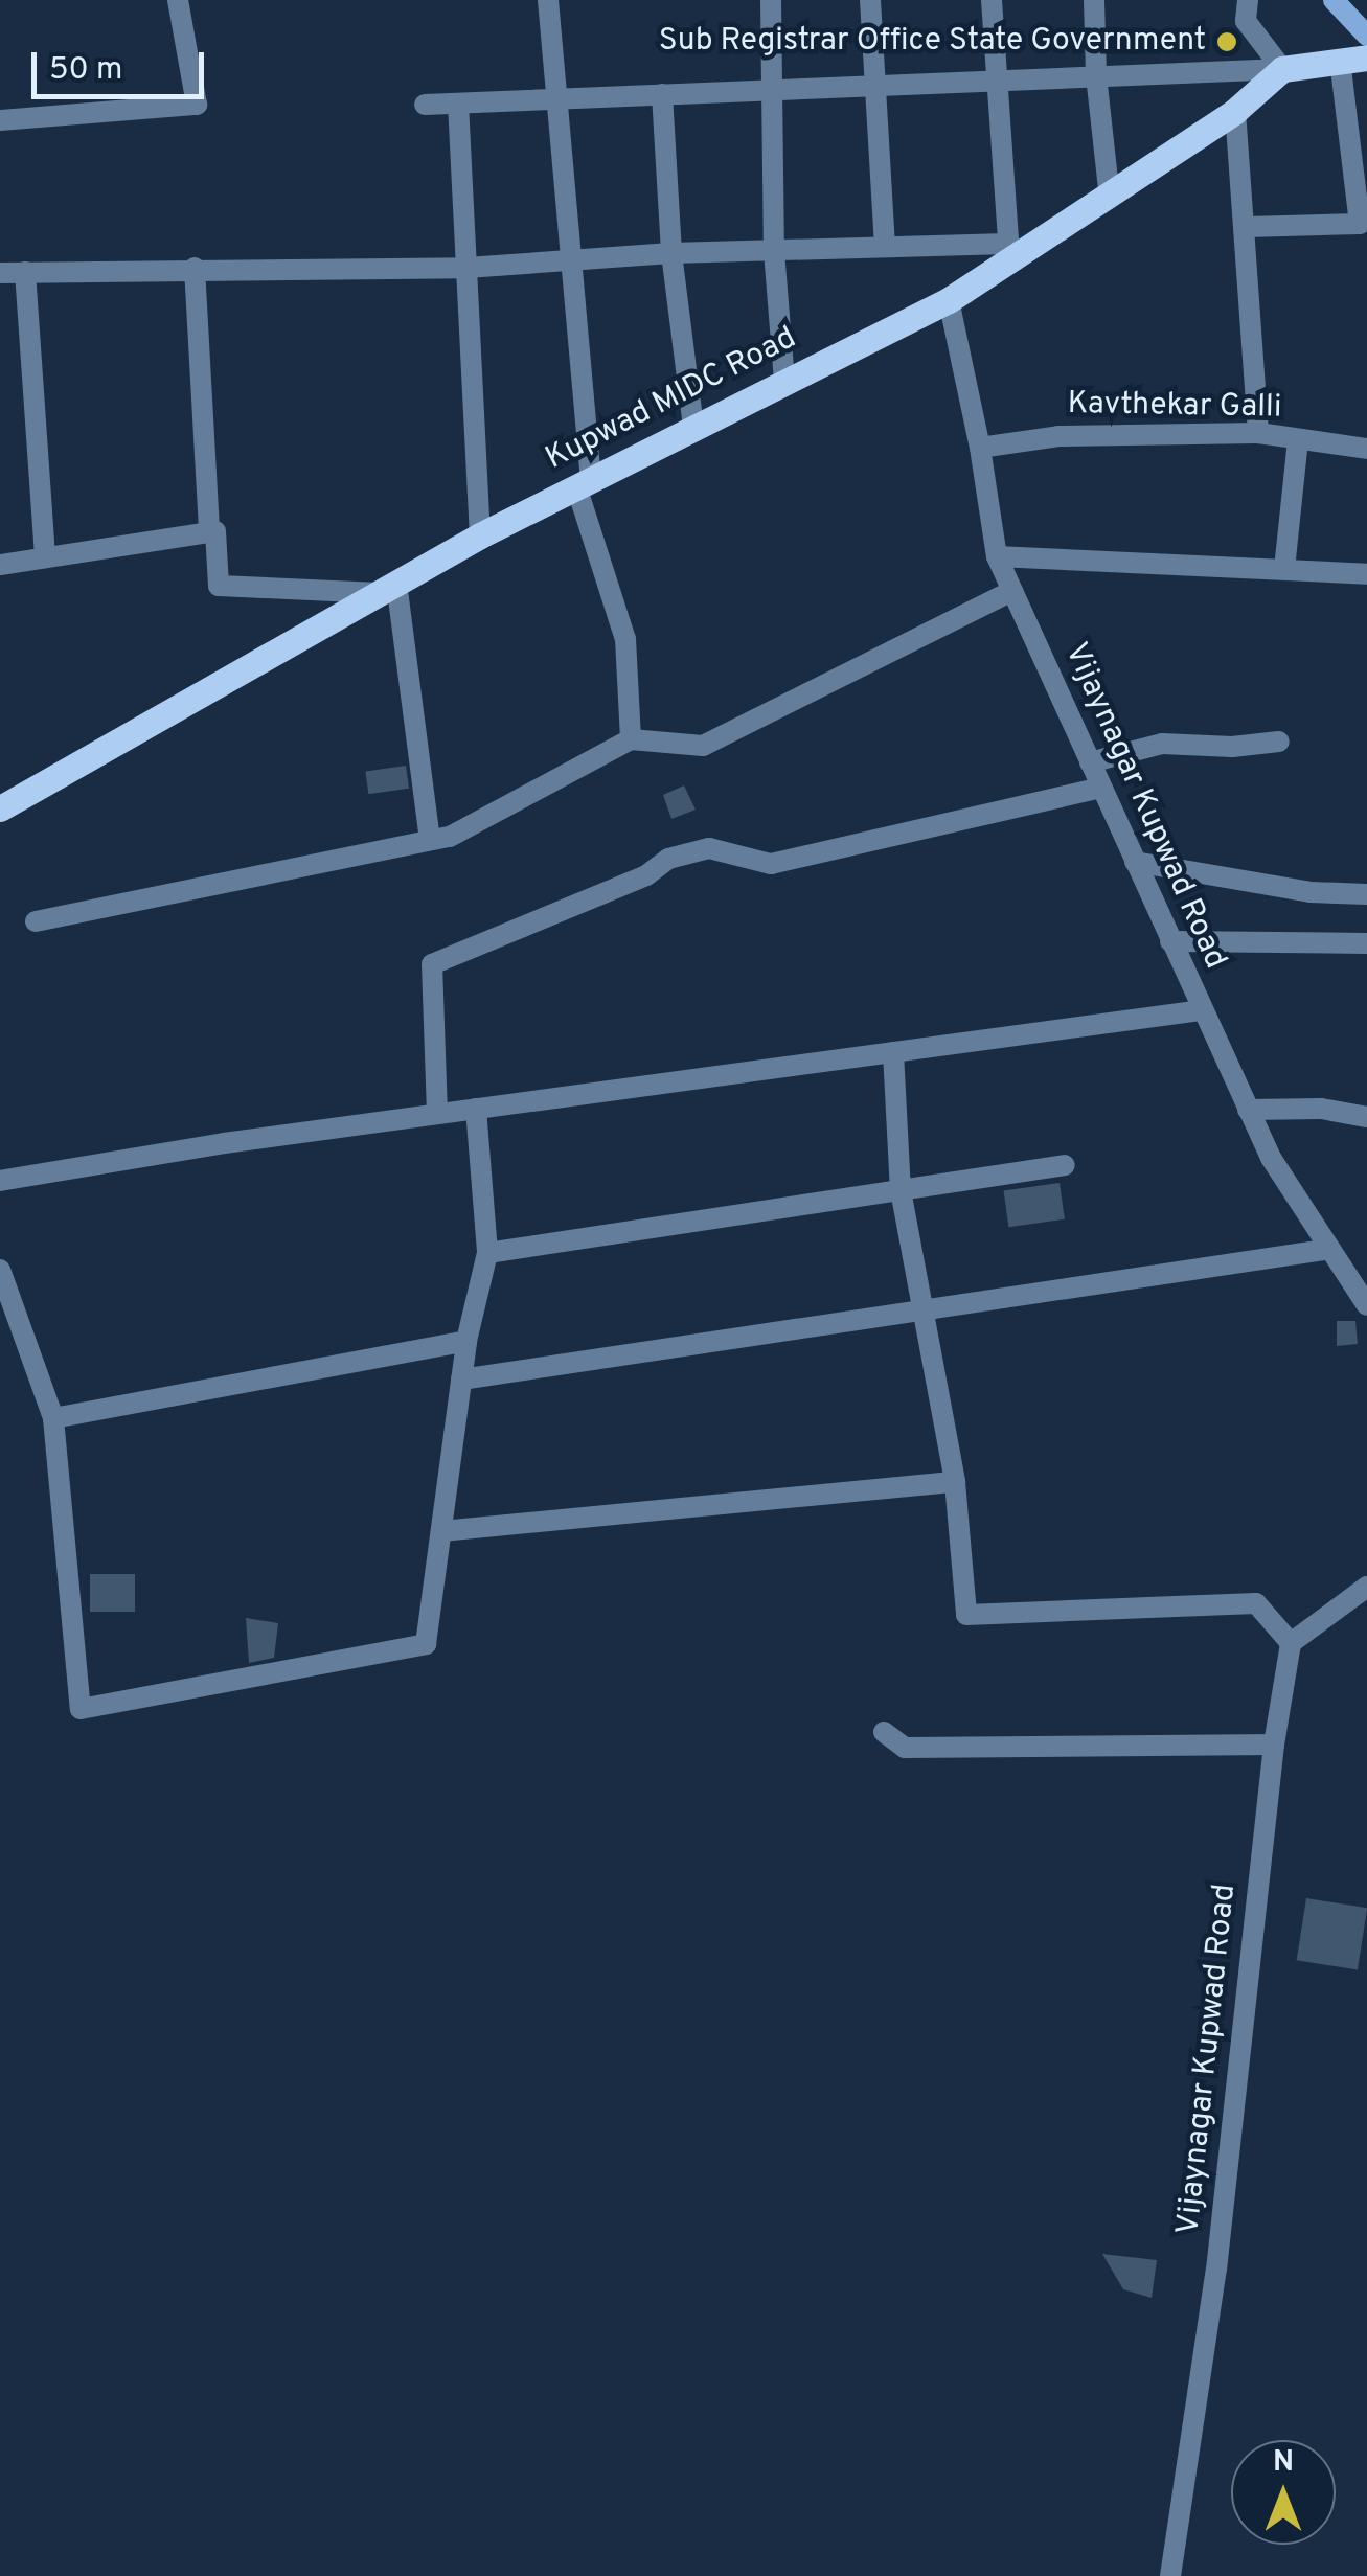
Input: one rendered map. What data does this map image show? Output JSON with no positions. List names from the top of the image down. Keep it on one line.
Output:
{"streets":{"main road":["Kupwad MIDC Road"],"street":["Kavthekar Galli","Vijaynagar Kupwad Road"]},"crossings":[["Kupwad MIDC Road","Vijaynagar Kupwad Road"],["Kavthekar Galli","Vijaynagar Kupwad Road"]],"places":["Sub Registrar Office State Government"],"scale_bar":"50 m","north":"top"}
